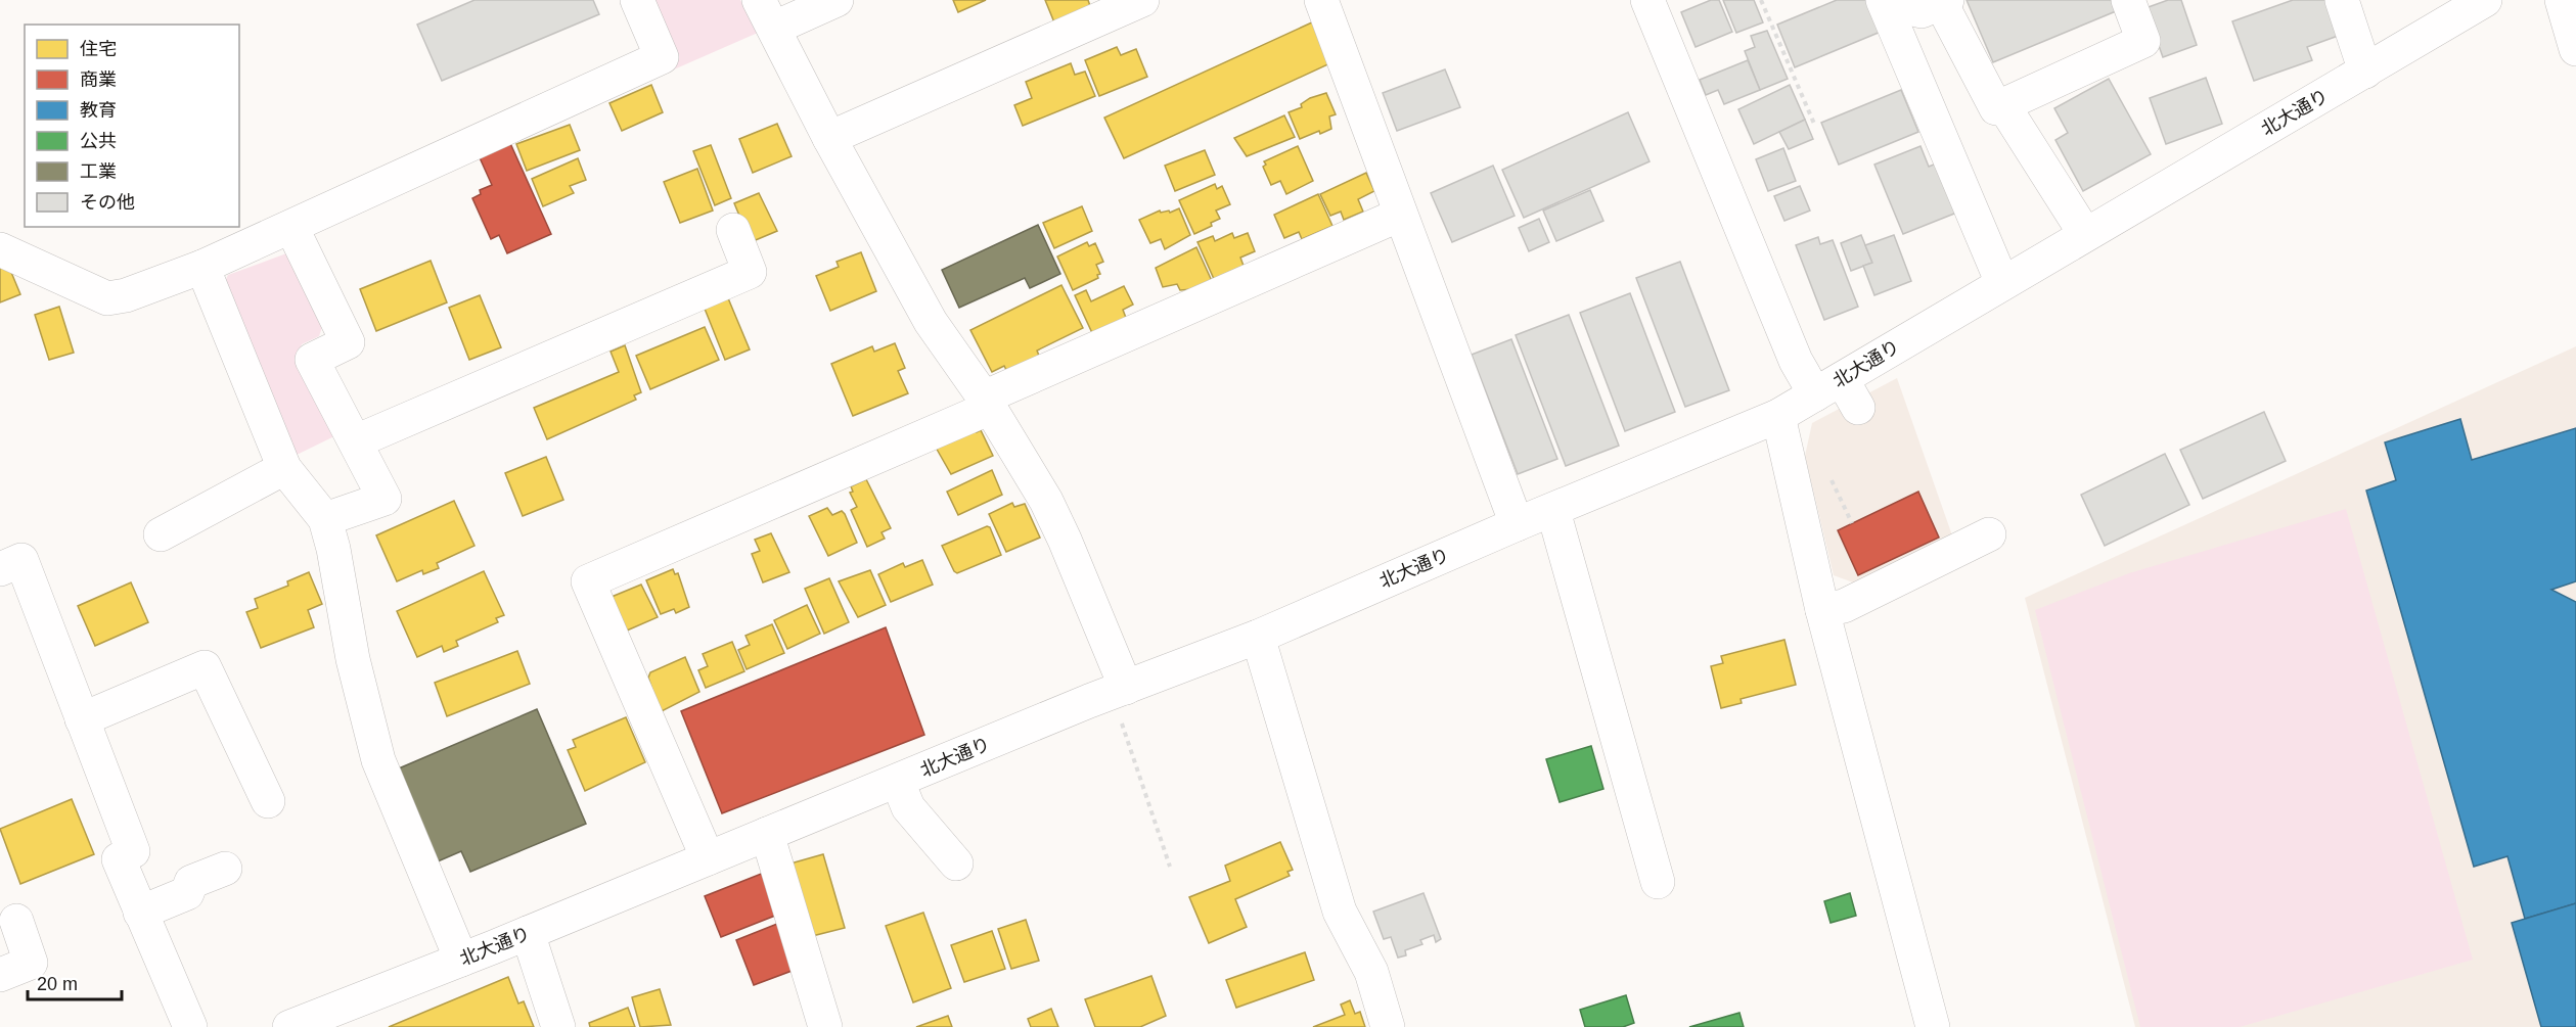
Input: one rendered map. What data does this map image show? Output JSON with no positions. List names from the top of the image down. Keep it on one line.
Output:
{"streets":{"street":["北大通り"]},"legend":["住宅","商業","教育","公共","工業","その他"],"scale_bar":"20 m"}
